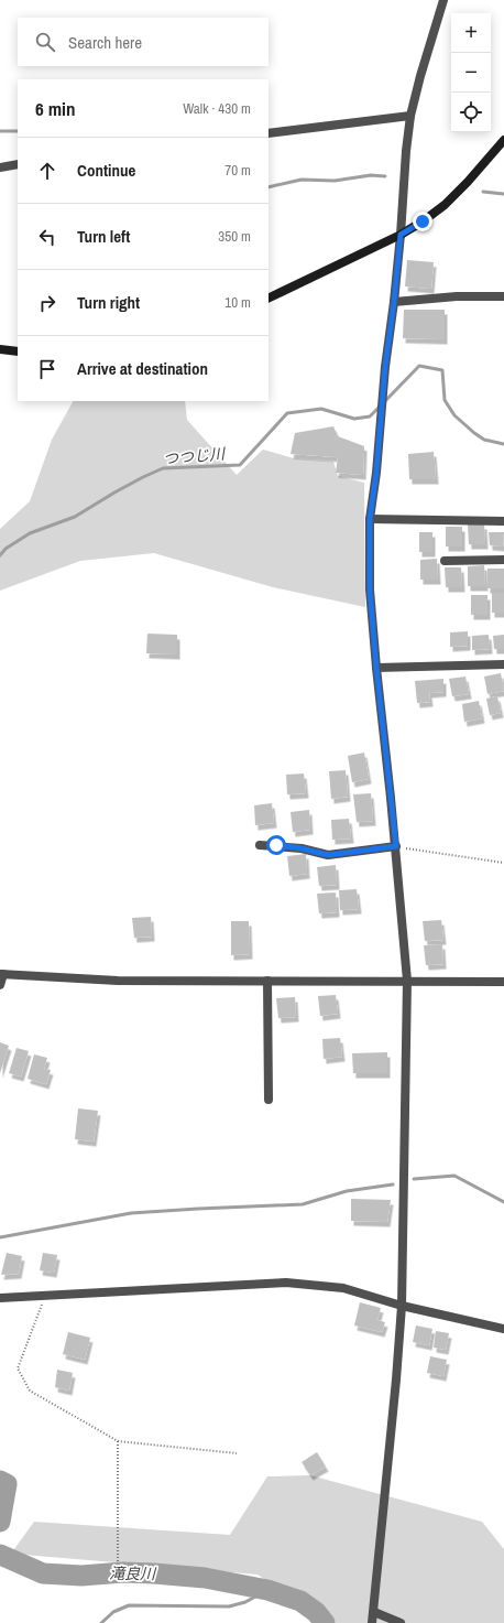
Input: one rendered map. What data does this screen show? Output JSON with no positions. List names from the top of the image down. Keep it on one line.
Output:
{"water":["つつじ川","滝良川"],"page":{"map_buttons":["+","−"],"search":"Search here","heading":["6 min","Walk · 430 m"],"list":[["Continue","70 m"],["Turn left","350 m"],["Turn right","10 m"],"Arrive at destination"]}}
